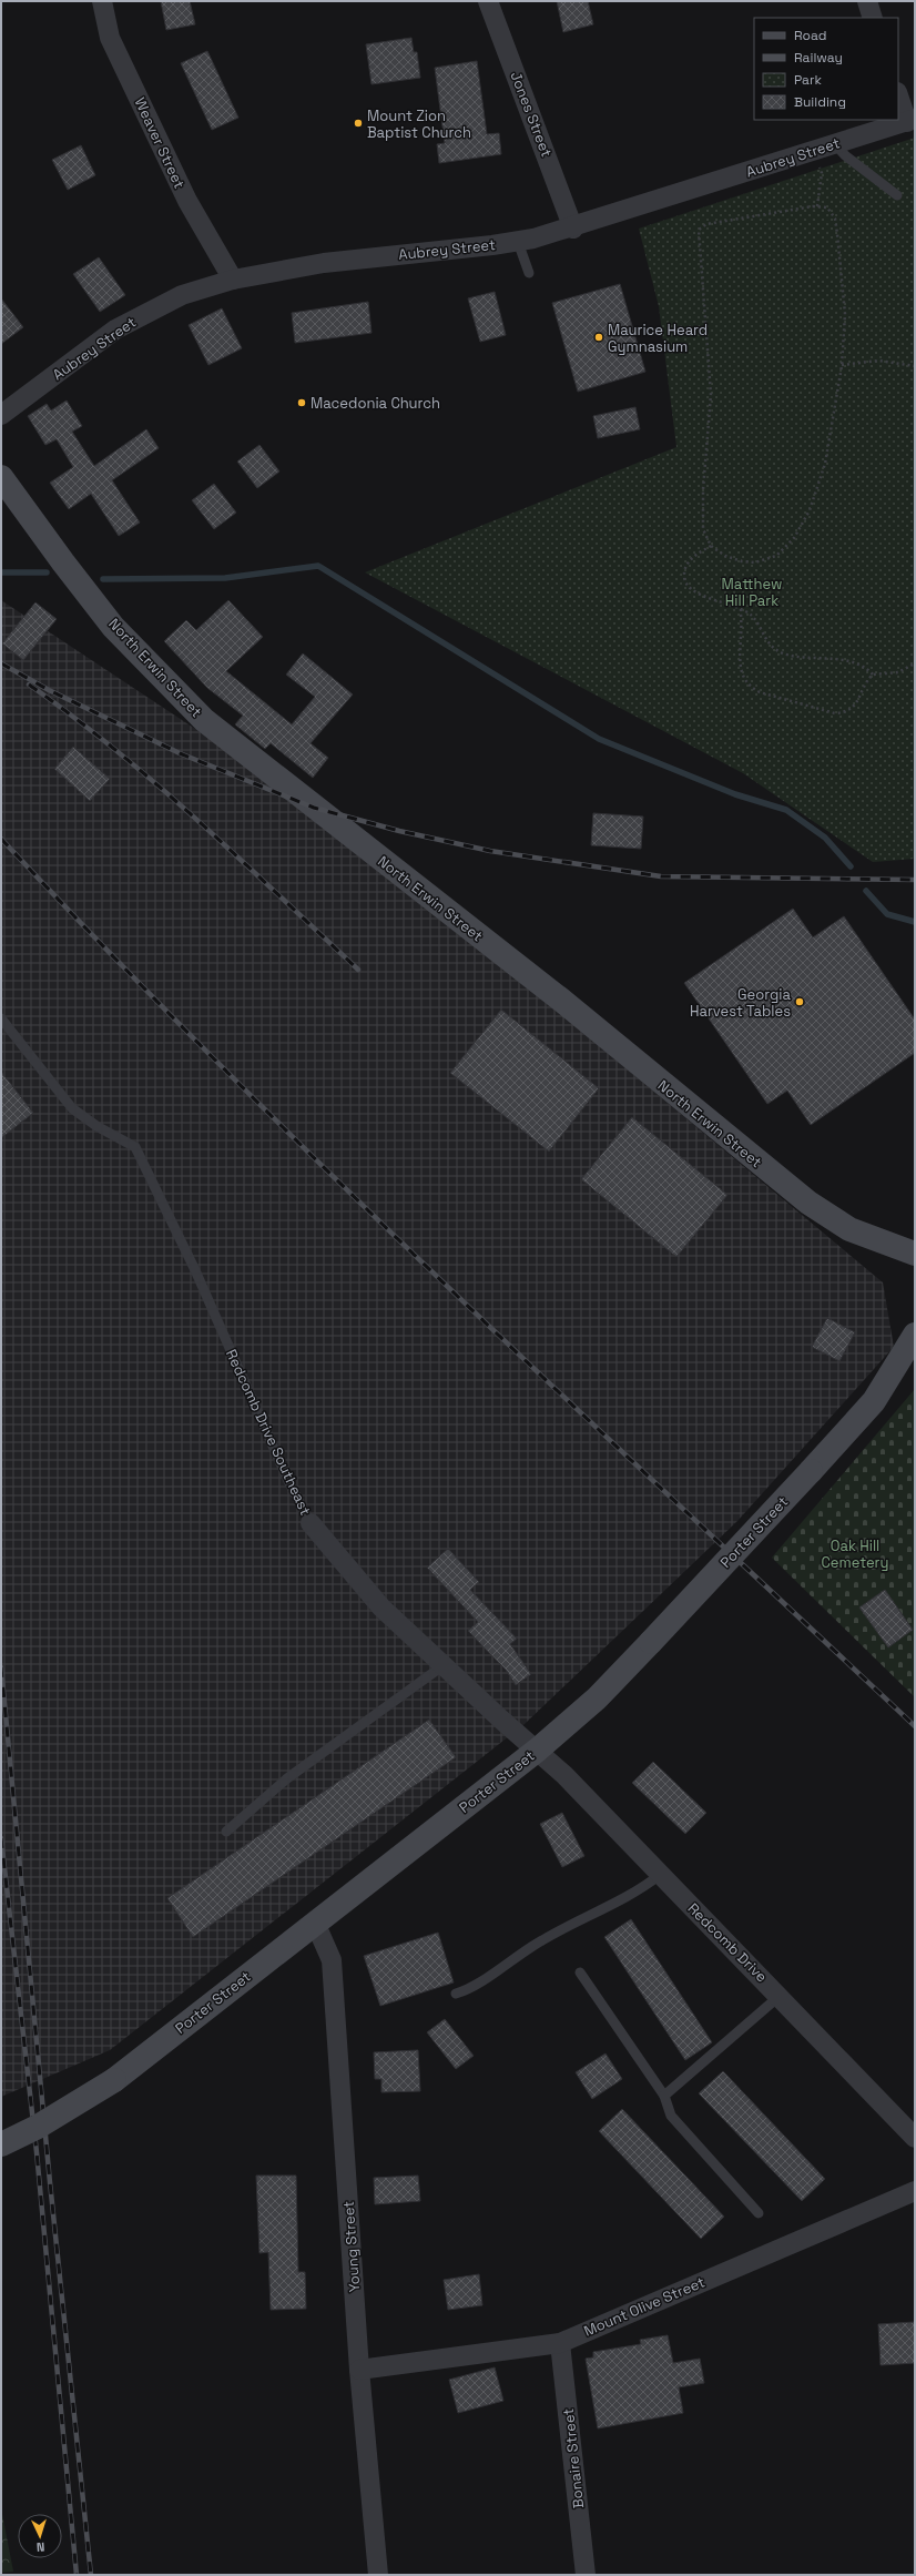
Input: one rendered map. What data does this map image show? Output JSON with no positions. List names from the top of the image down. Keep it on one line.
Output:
{"streets":{"street":["Jones Street","Weaver Street","Aubrey Street","North Erwin Street","Redcomb Drive Southeast","Porter Street","Redcomb Drive","Young Street","Mount Olive Street","Bonaire Street"]},"crossings":[["Jones Street","Aubrey Street"],["Weaver Street","Aubrey Street"],["Redcomb Drive Southeast","Porter Street"],["Redcomb Drive Southeast","Redcomb Drive"],["Porter Street","Redcomb Drive"],["Porter Street","Young Street"],["Young Street","Mount Olive Street"],["Mount Olive Street","Bonaire Street"]],"parks":["Matthew Hill Park","Oak Hill Cemetery"],"places":["Mount Zion Baptist Church","Maurice Heard Gymnasium","Macedonia Church","Georgia Harvest Tables"],"legend":["Road","Railway","Park","Building"],"north":"bottom"}
